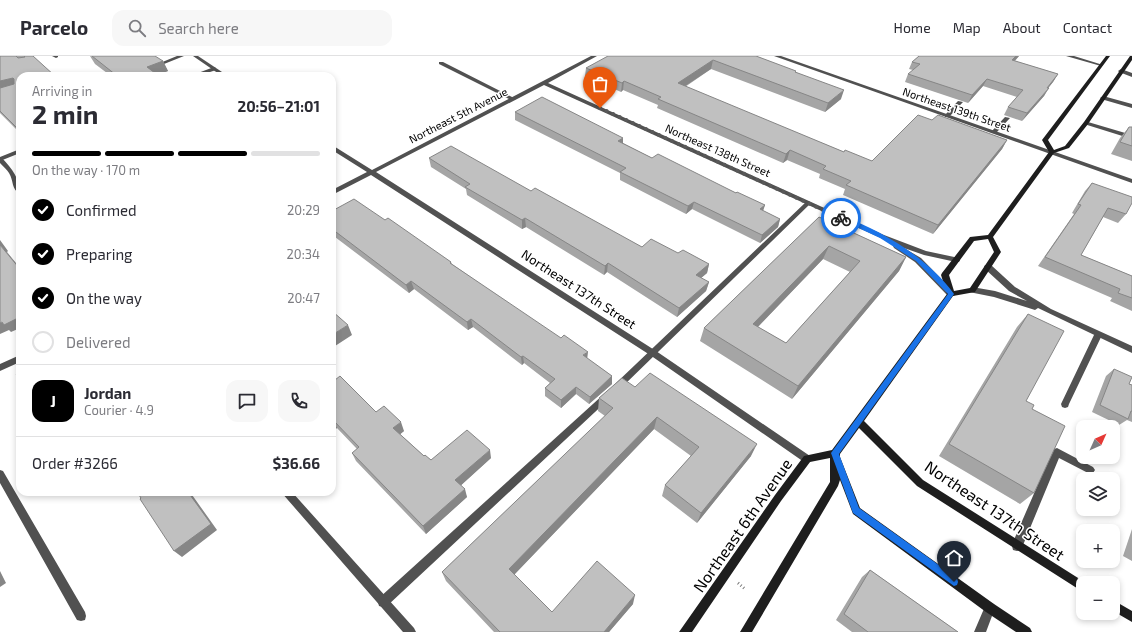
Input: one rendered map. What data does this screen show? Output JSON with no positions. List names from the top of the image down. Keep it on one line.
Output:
{"streets":{"main road":["Northeast 137th Street","Northeast 6th Avenue"],"street":["Northeast 139th Street","Northeast 5th Avenue","Northeast 138th Street"]},"crossings":[["Northeast 5th Avenue","Northeast 138th Street"],["Northeast 5th Avenue","Northeast 137th Street"],["Northeast 137th Street","Northeast 6th Avenue"]],"north":"top right","page":{"header":"Parcelo","search":"Search here","nav":["Home","Map","About","Contact"],"heading":["2 min","Arriving in","20:56–21:01"],"panel":["Jordan","Courier · 4.9","Order #3266","$36.66"],"bar":"On the way · 170 m","list":[["Confirmed","20:29"],["Preparing","20:34"],["On the way","20:47"],"Delivered"],"round":"J","map_buttons":["+","−"]}}
